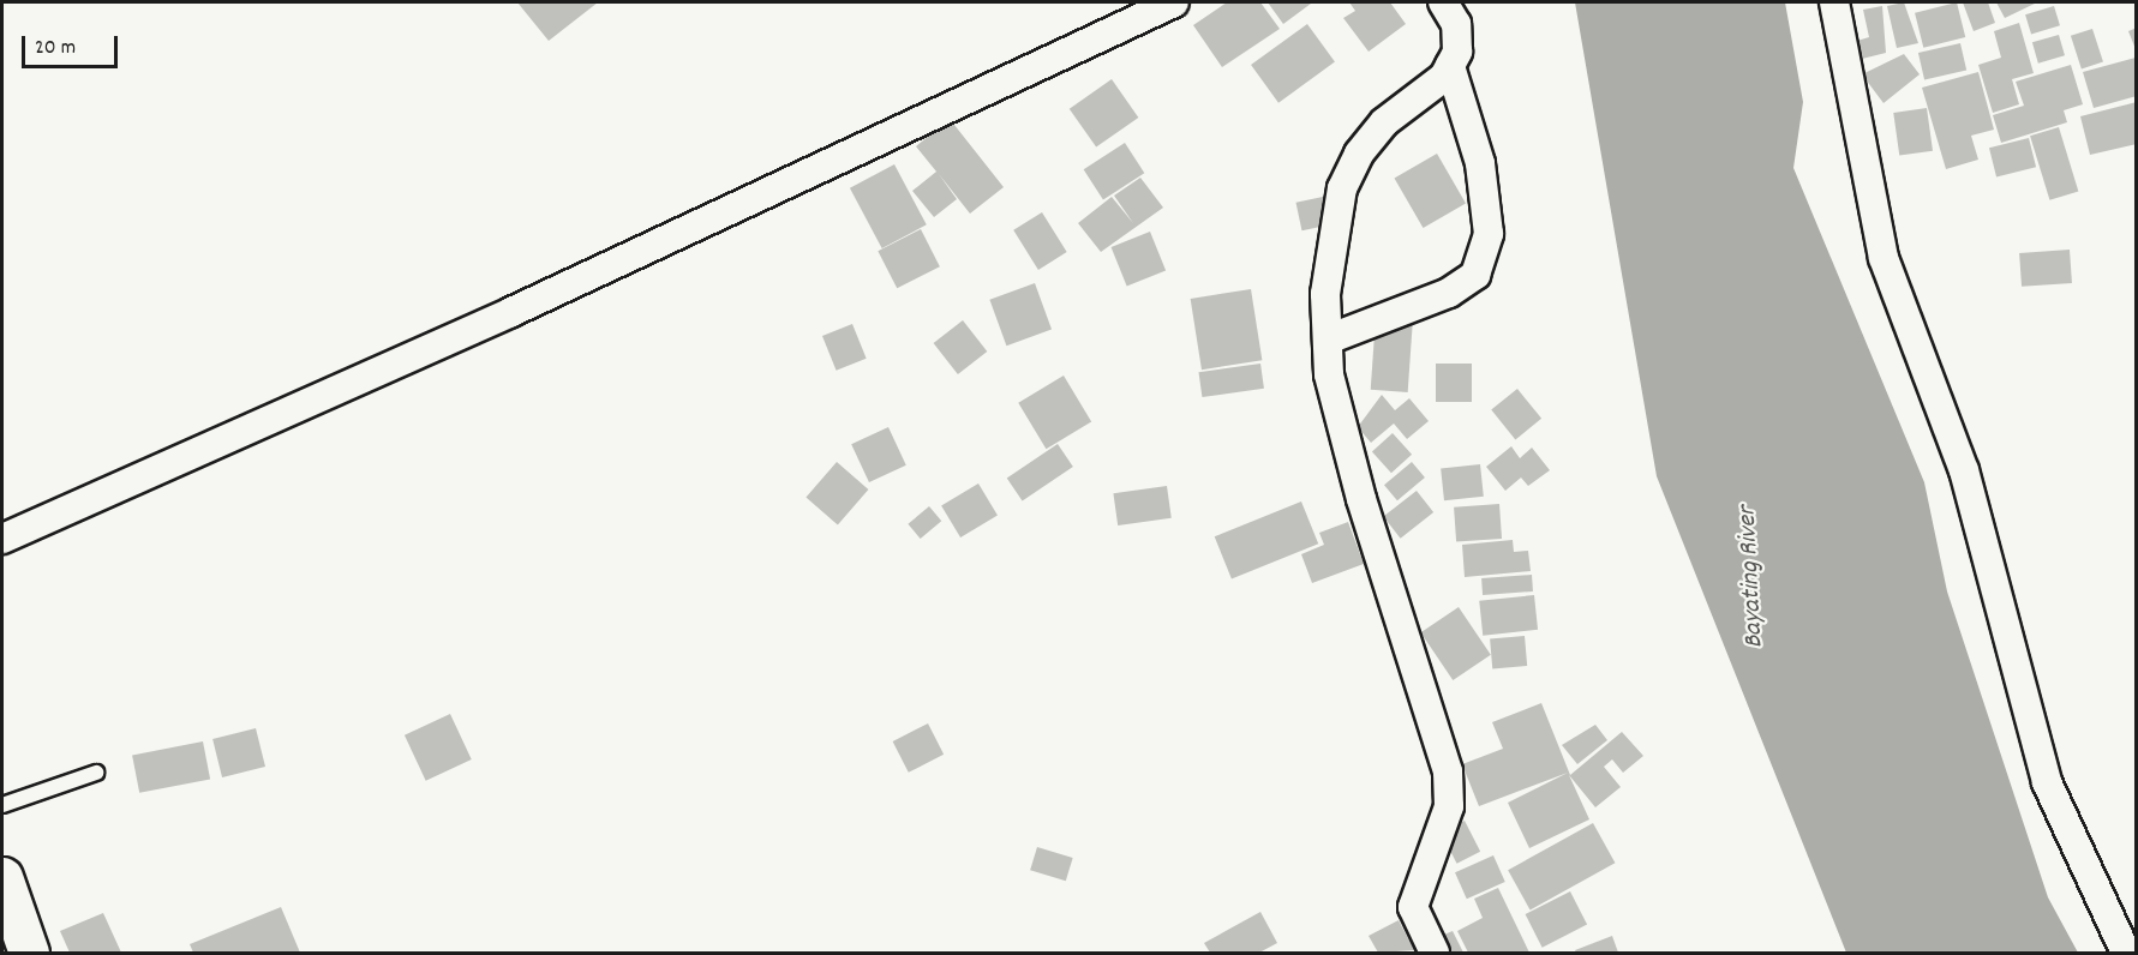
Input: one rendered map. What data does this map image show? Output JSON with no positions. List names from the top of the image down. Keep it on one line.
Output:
{"water":["Bayating River"],"scale_bar":"20 m"}
